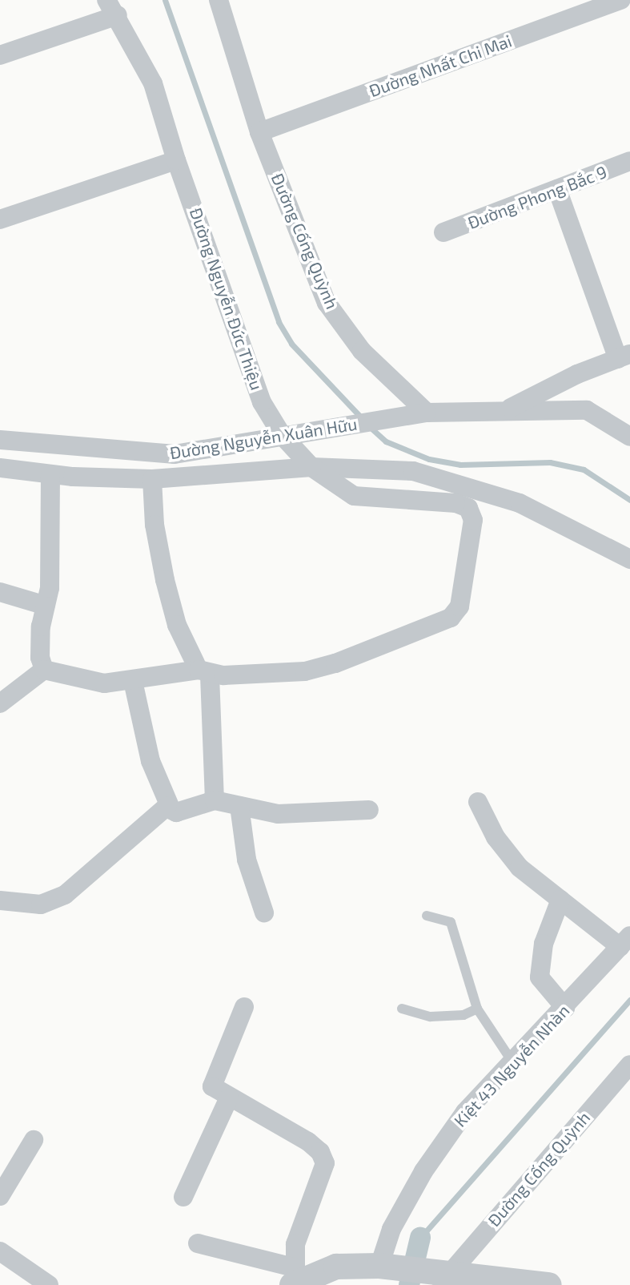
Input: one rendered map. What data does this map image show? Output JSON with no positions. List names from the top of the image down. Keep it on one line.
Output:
{"streets":{"street":["Đường Nhất Chi Mai","Đường Phong Bắc 9","Đường Cống Quỳnh","Đường Nguyễn Đức Thiệu","Đường Nguyễn Xuân Hữu","Kiệt 43 Nguyễn Nhàn"]},"crossings":[["Đường Nhất Chi Mai","Đường Cống Quỳnh"],["Đường Cống Quỳnh","Đường Nguyễn Xuân Hữu"],["Đường Nguyễn Đức Thiệu","Đường Nguyễn Xuân Hữu"]]}
